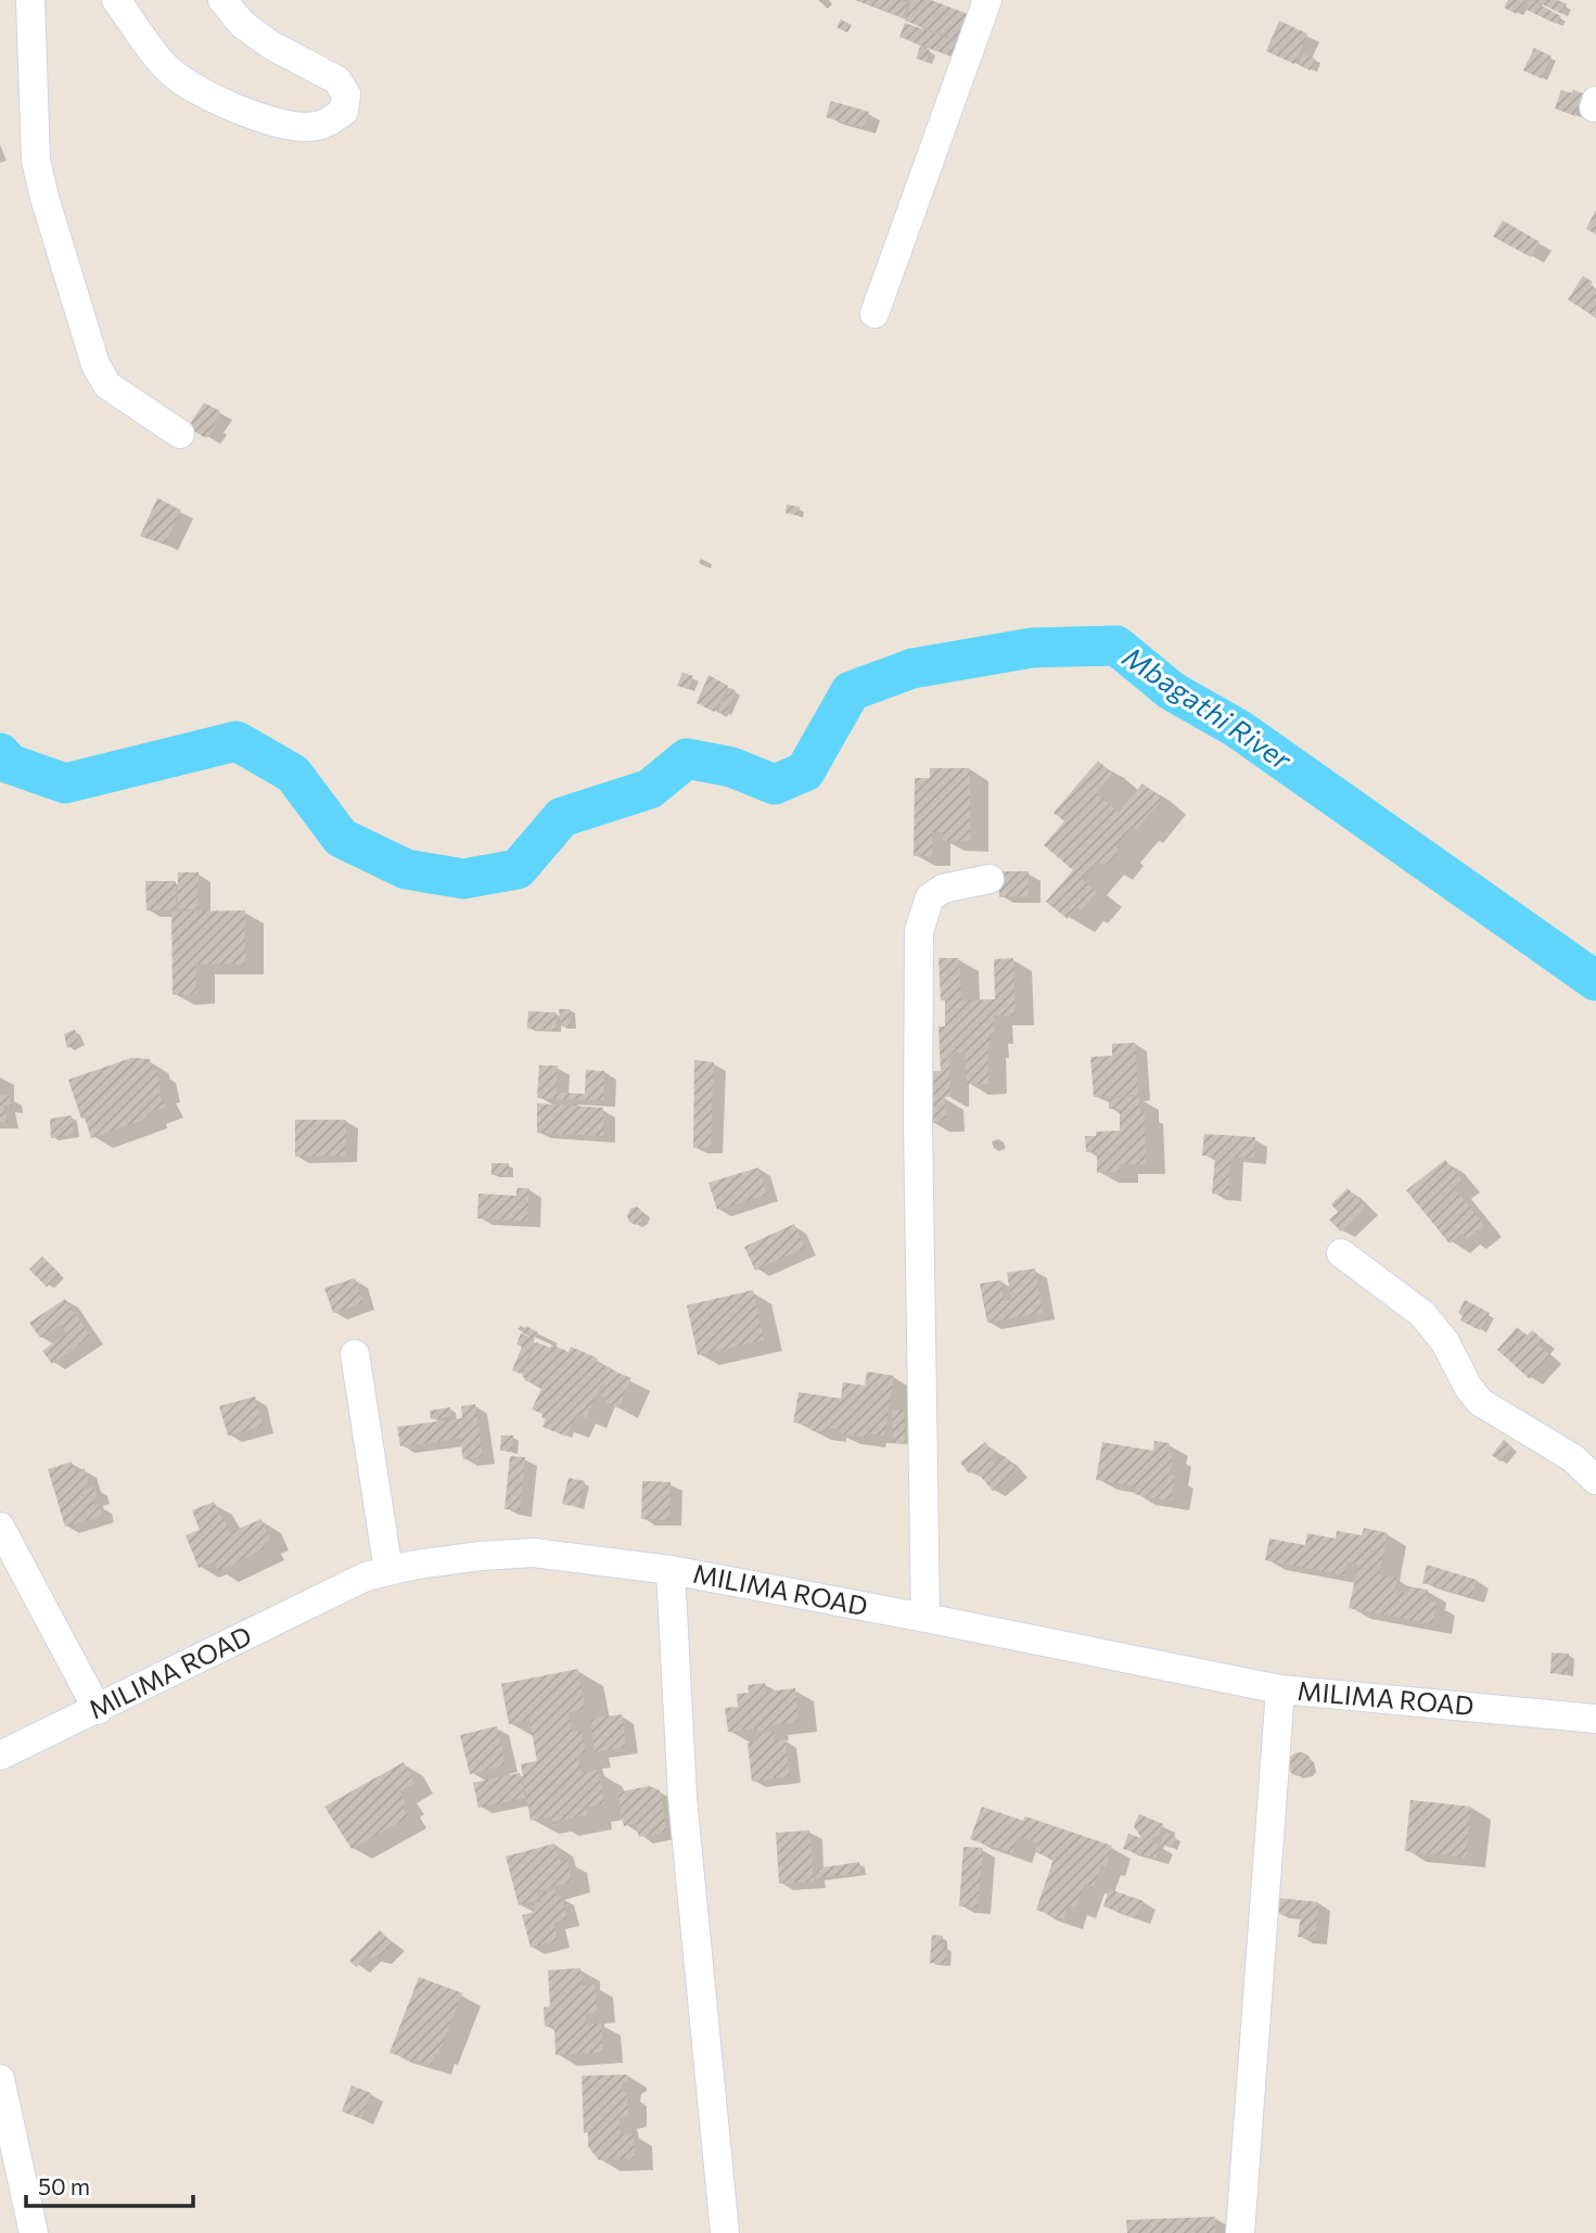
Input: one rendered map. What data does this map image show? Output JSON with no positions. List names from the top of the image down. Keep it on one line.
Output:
{"streets":{"street":["MILIMA ROAD"]},"water":["Mbagathi River"],"scale_bar":"50 m"}
